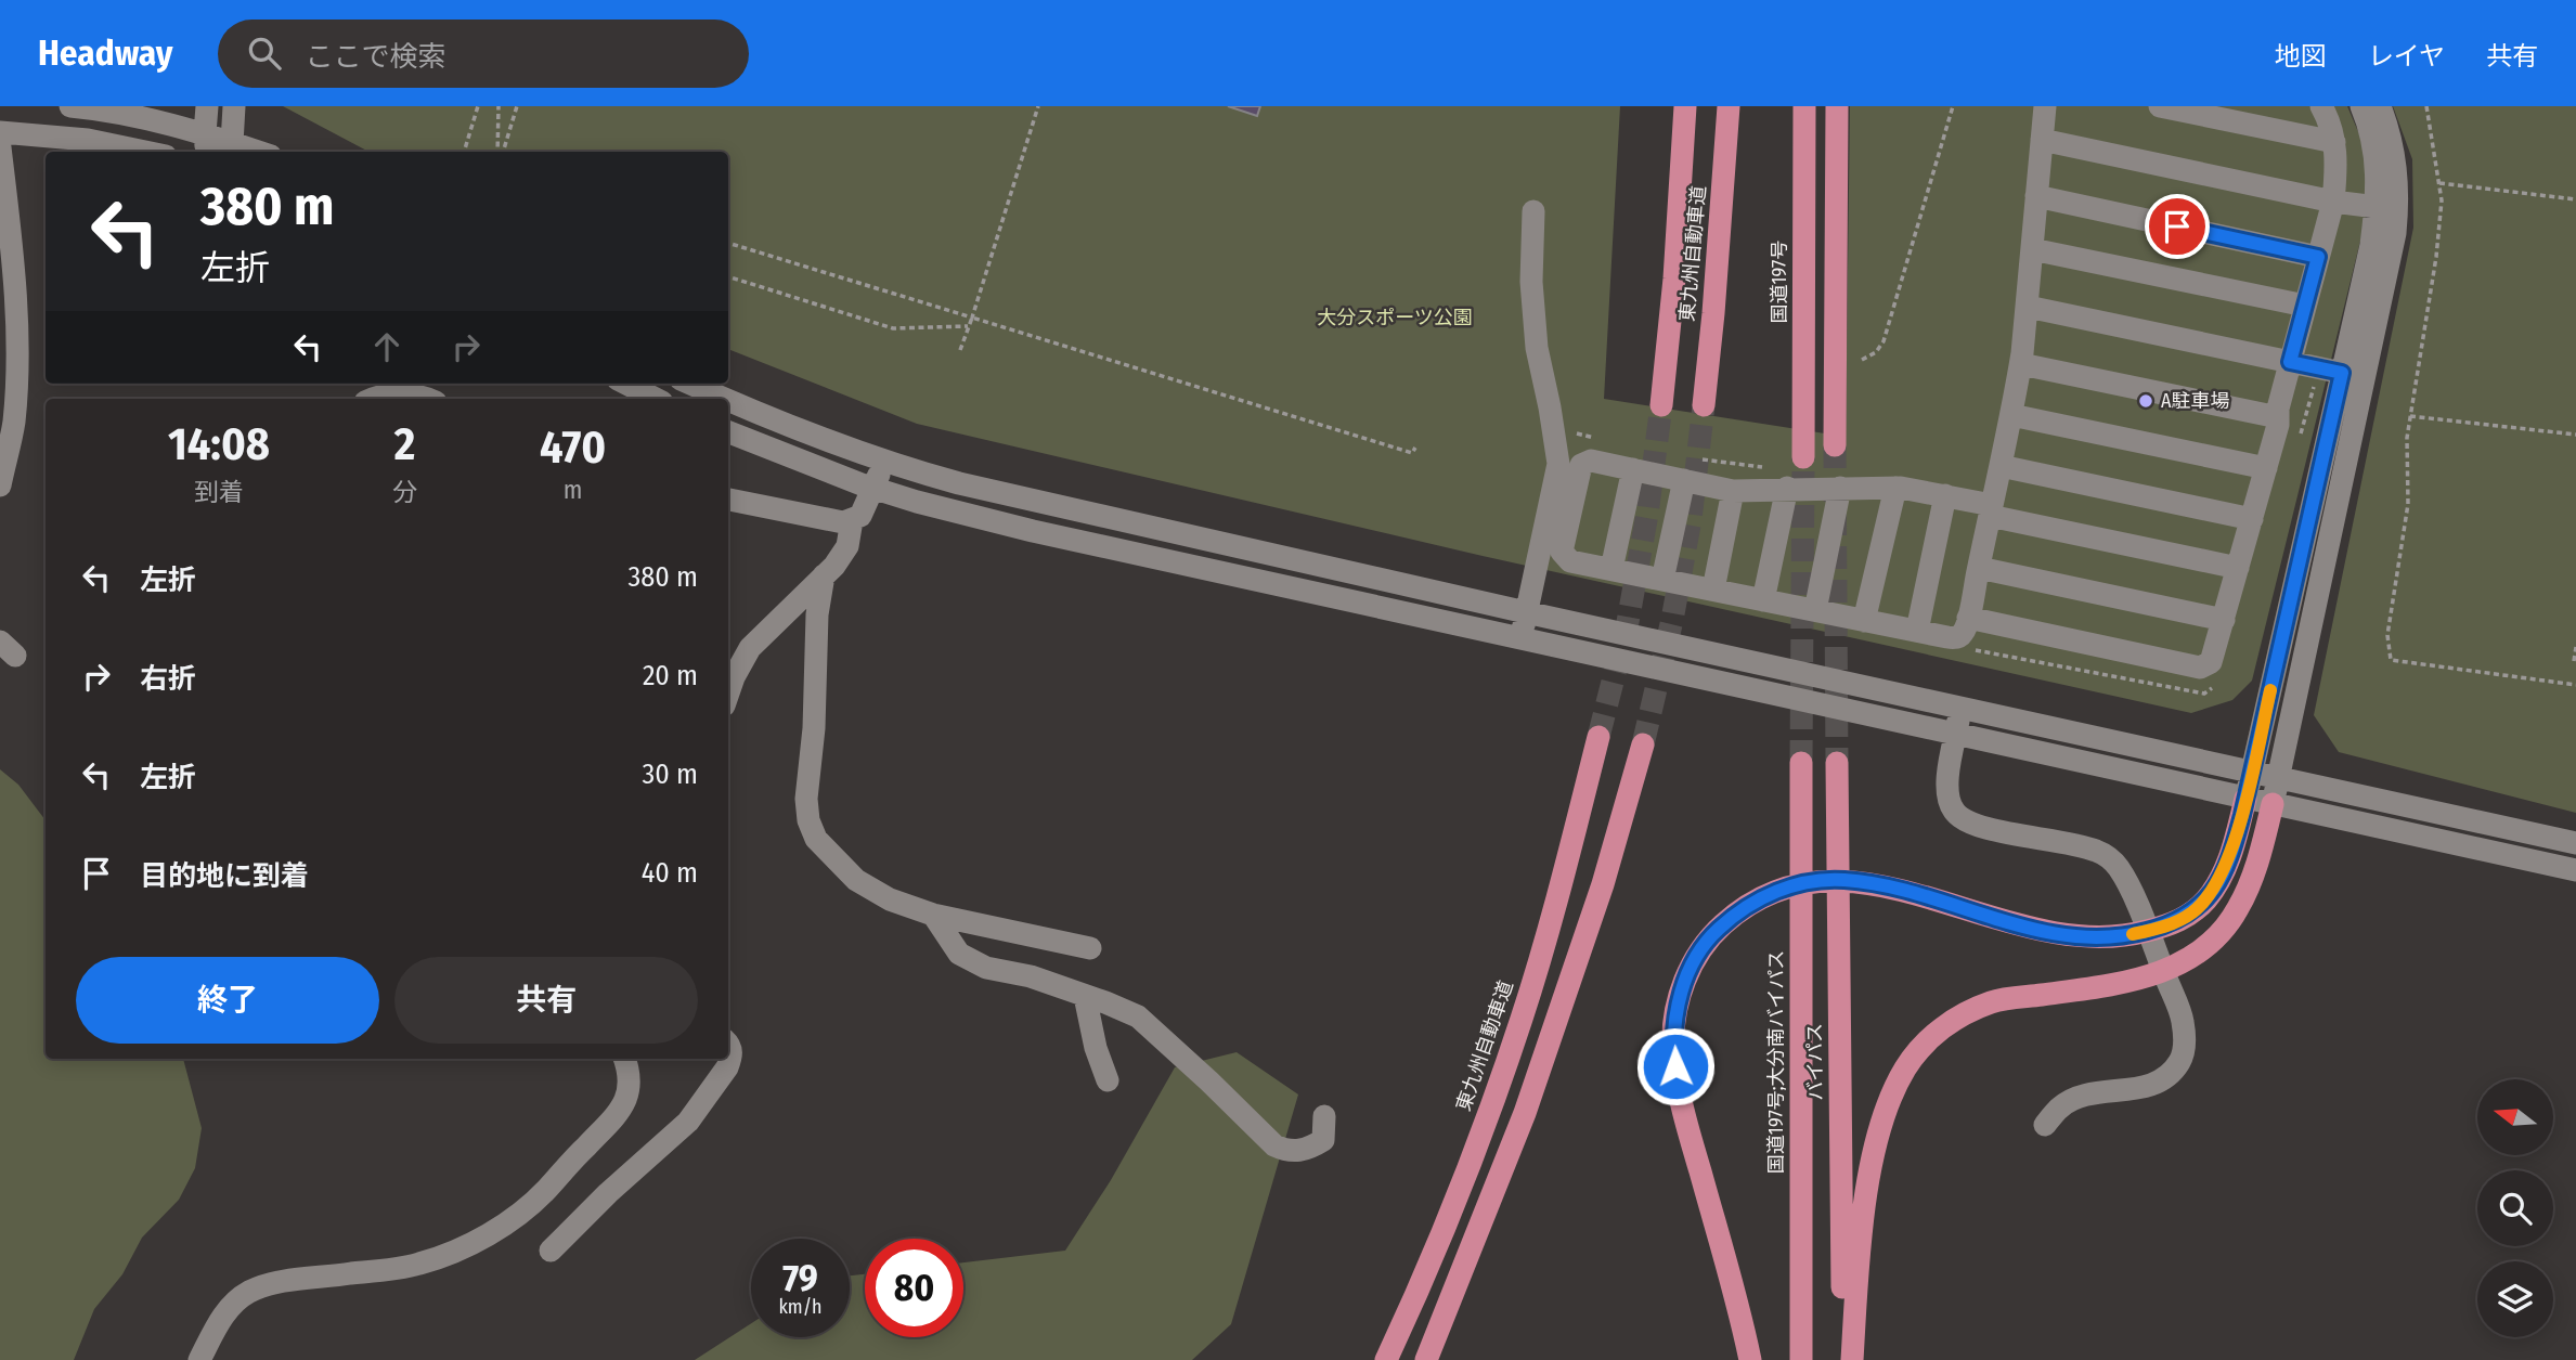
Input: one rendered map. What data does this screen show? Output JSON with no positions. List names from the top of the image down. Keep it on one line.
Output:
{"streets":{"highway":["東九州自動車道","国道197号","国道197号;大分南バイパス","バイパス"]},"parks":["大分スポーツ公園"],"places":["A駐車場"],"north":"left","page":{"header":"Headway","search":"ここで検索","nav":["地図","レイヤ","共有"],"turn":["380 m","左折"],"eta":["14:08","到着","2","分","470","m"],"list":[{"name":"左折","value":"380 m"},{"name":"右折","value":"20 m"},{"name":"左折","value":"30 m"},{"name":"目的地に到着","value":"40 m"}],"buttons":["終了","共有"],"speed":"79 km/h","limit":"80"}}
